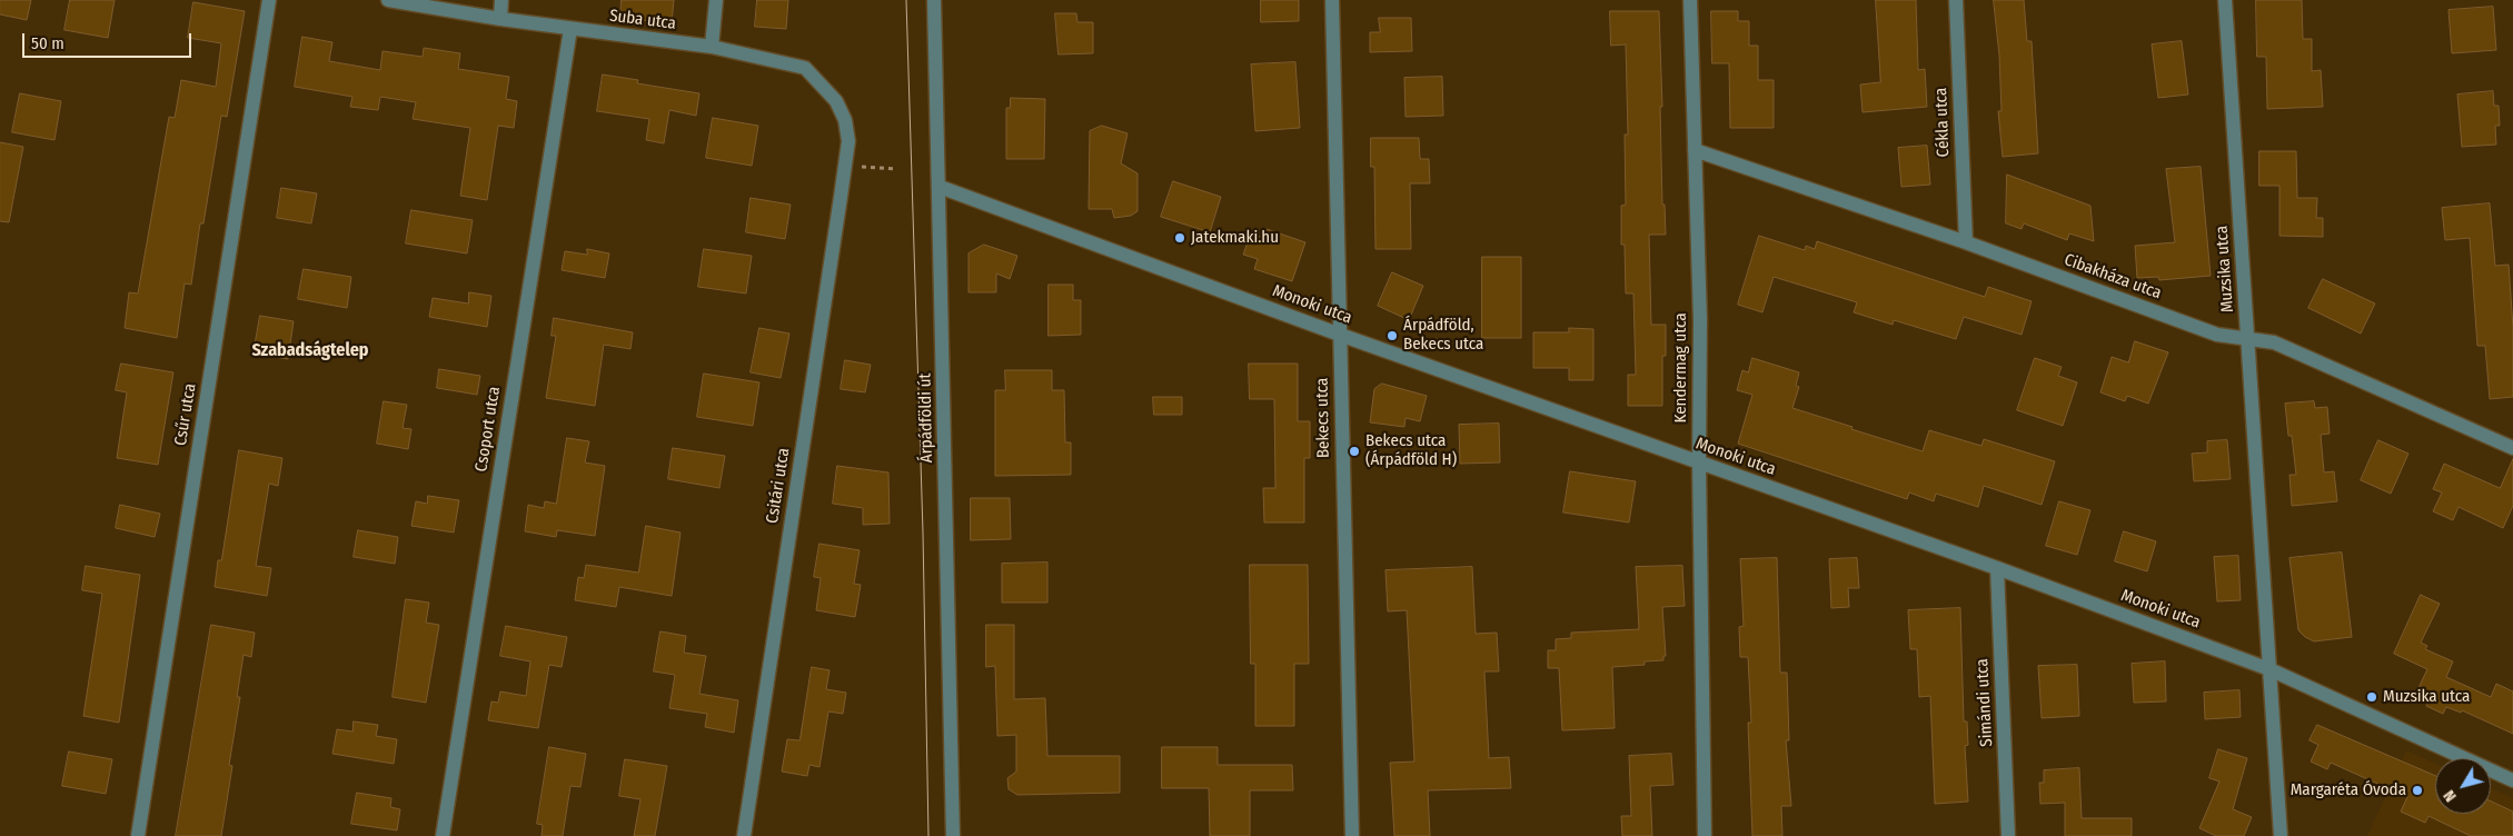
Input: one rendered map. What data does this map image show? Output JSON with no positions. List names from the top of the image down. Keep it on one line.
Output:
{"streets":{"street":["Suba utca","Cékla utca","Muzsika utca","Cibakháza utca","Monoki utca","Kendermag utca","Csűr utca","Árpádföldi út","Bekecs utca","Csoport utca","Csitári utca","Simándi utca"]},"crossings":[["Suba utca","Csoport utca"],["Suba utca","Csitári utca"],["Cékla utca","Cibakháza utca"],["Muzsika utca","Cibakháza utca"],["Muzsika utca","Monoki utca"],["Cibakháza utca","Kendermag utca"],["Monoki utca","Kendermag utca"],["Monoki utca","Árpádföldi út"],["Monoki utca","Bekecs utca"],["Monoki utca","Simándi utca"]],"districts":["Szabadságtelep"],"places":["Jatekmaki.hu","Árpádföld, Bekecs utca","Bekecs utca (Árpádföld H)","Muzsika utca","Margaréta Óvoda"],"scale_bar":"50 m","north":"bottom left"}
